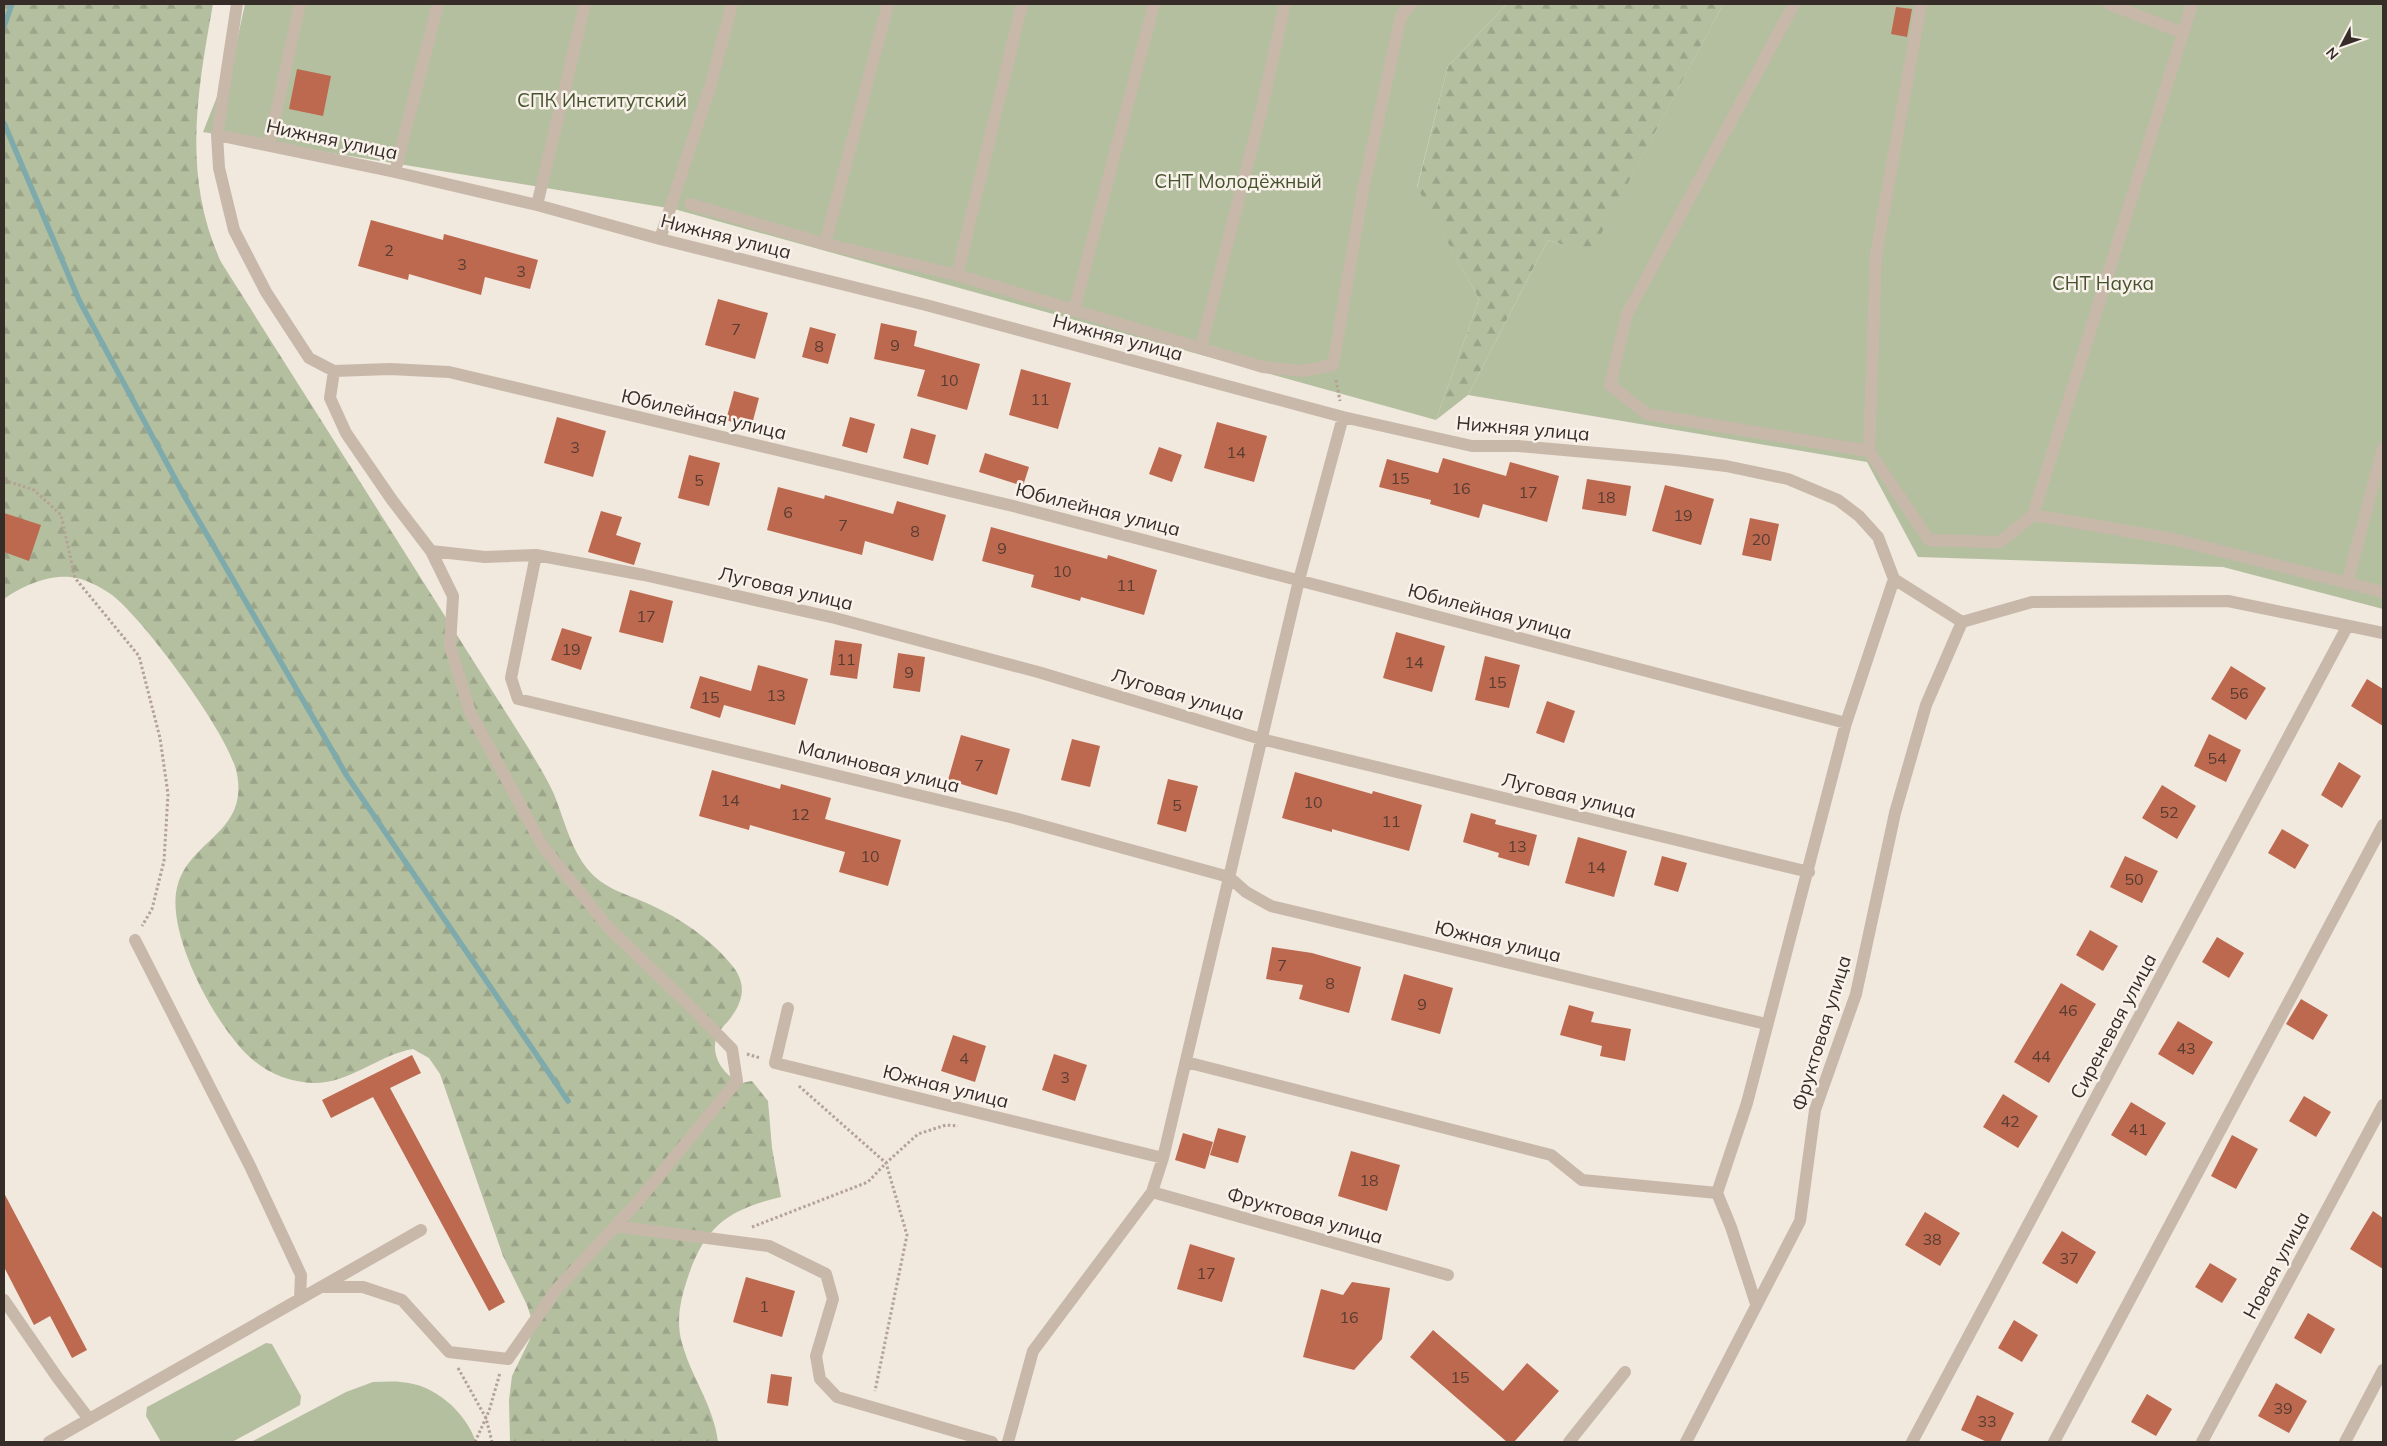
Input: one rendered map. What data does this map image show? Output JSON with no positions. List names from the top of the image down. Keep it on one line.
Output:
{"streets":{"street":["Нижняя улица","Юбилейная улица","Луговая улица","Малиновая улица","Южная улица","Сиреневая улица","Фруктовая улица","Новая улица"]},"crossings":[["Луговая улица","Малиновая улица"],["Малиновая улица","Южная улица"]],"parks":["СПК Институтский","СНТ Молодёжный","СНТ Наука"],"house_numbers":["2","3","3","7","9","8","10","11","3","14","15","5","16","17","18","6","19","7","8","20","9","10","11","17","19","11","14","9","15","56","13","15","54","7","14","10","5","52","12","11","13","10","14","50","7","8","9","46","43","44","4","3","42","41","18","38","37","17","1","16","15","39","33"],"north":"bottom left"}
